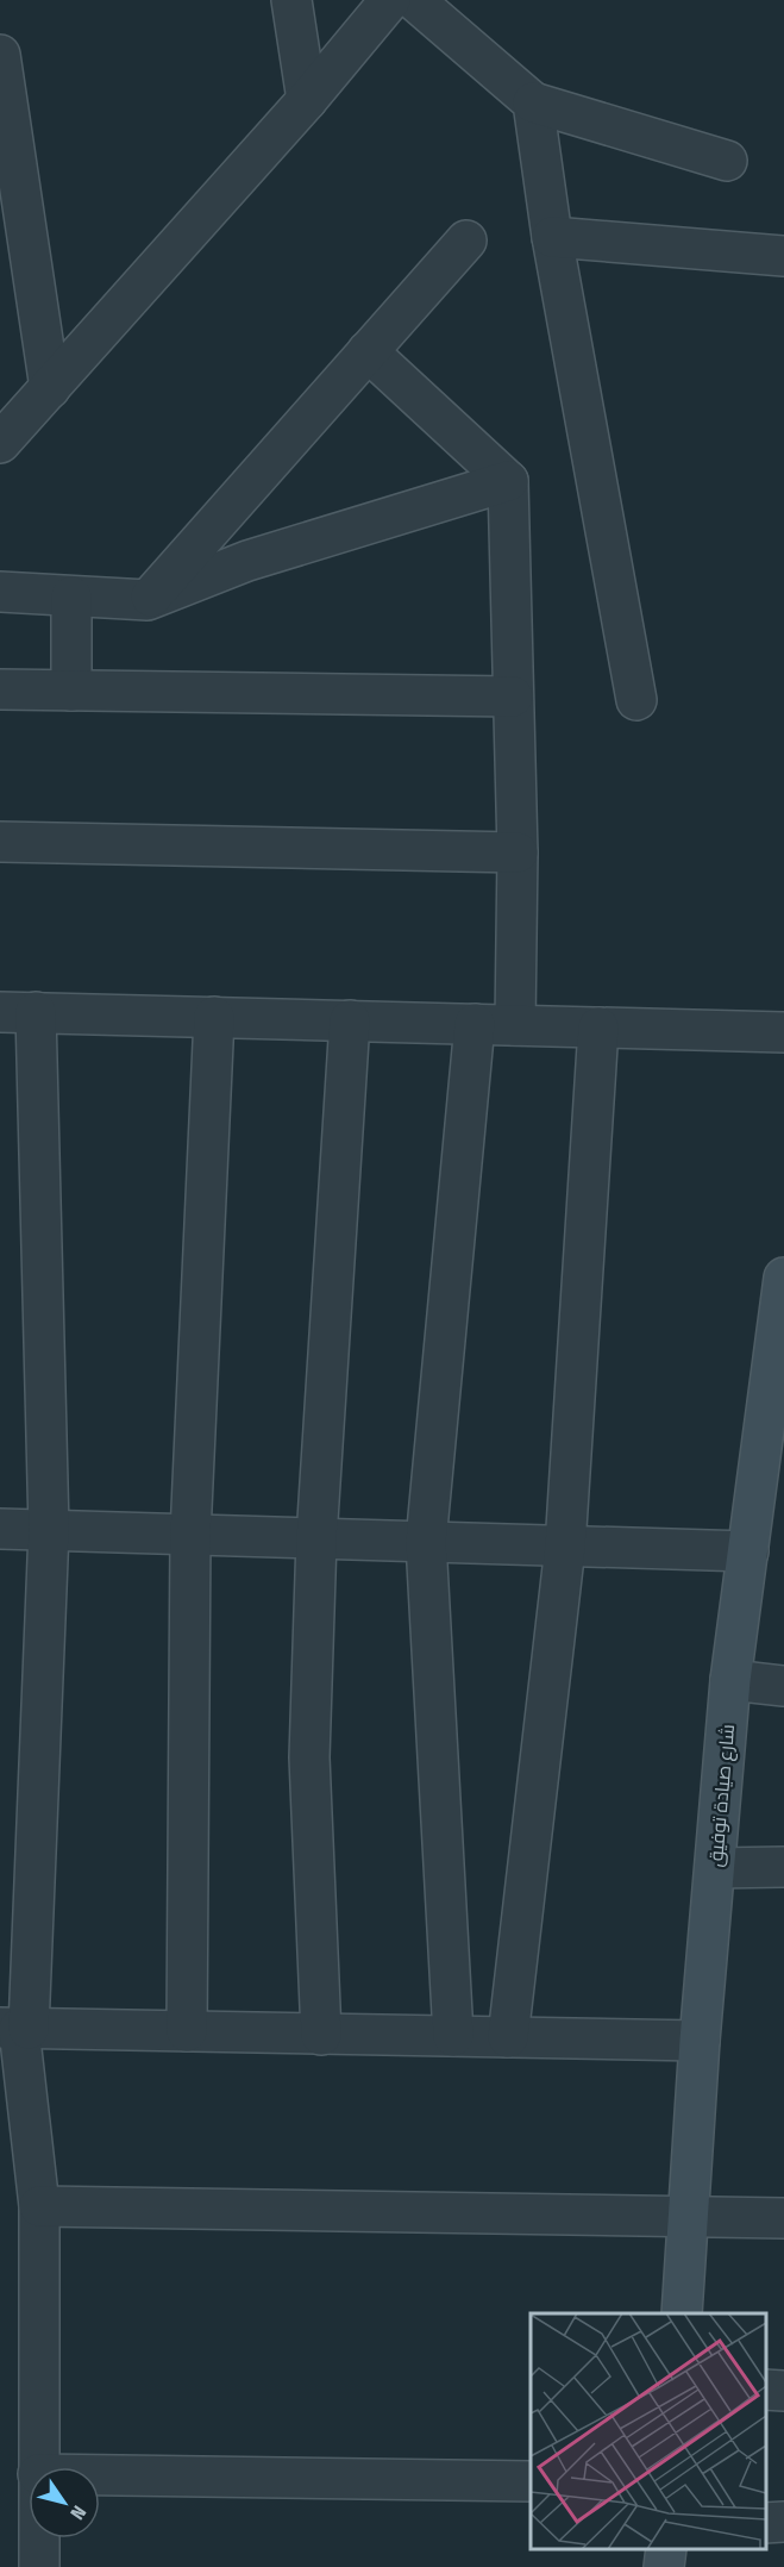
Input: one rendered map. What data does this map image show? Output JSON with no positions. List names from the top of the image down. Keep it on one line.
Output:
{"streets":{"street":["شارع صيادة توفيق"]},"north":"bottom right"}
